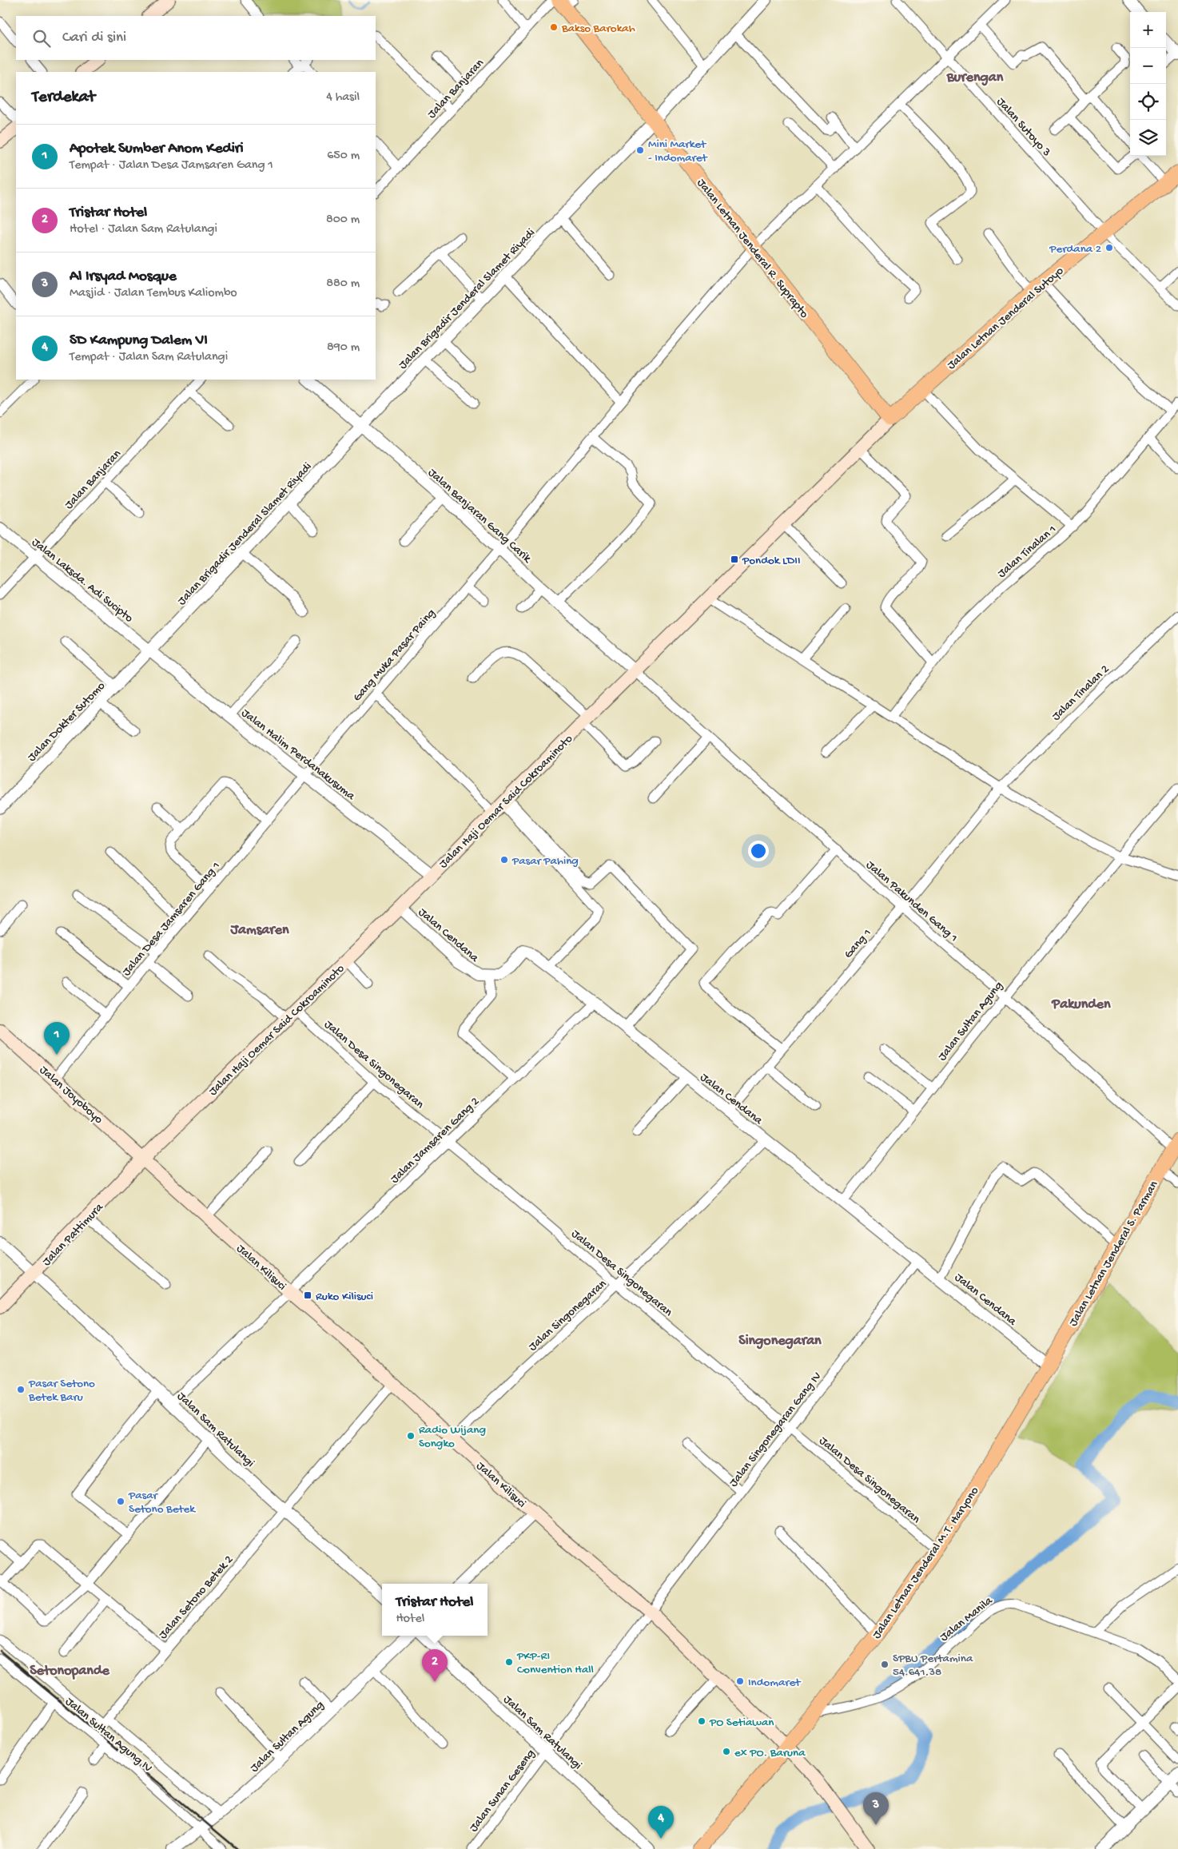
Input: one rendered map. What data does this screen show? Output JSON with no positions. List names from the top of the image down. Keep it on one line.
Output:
{"streets":{"main road":["Jalan Letnan Jenderal R. Suprapto","Jalan Letnan Jenderal Sutoyo","Jalan Haji Oemar Said Cokroaminoto","Jalan Joyoboyo","Jalan Pattimura","Jalan Letnan Jenderal S. Parman","Jalan Kilisuci","Jalan Letnan Jenderal M.T. Haryono"],"street":["Jalan Banjaran","Jalan Sutoyo 3","Jalan Brigadir Jenderal Slamet Riyadi","Jalan Banjaran Gang Carik","Jalan Tinalan 1","Jalan Laksda. Adi Sucipto","Gang Muka Pasar Paing","Jalan Tinalan 2","Jalan Dokter Sutomo","Jalan Halim Perdanakusuma","Jalan Pakunden Gang 1","Jalan Desa Jamsaren Gang 1","Jalan Cendana","Gang 1","Jalan Sultan Agung","Jalan Desa Singonegaran","Jalan Jamsaren Gang 2","Jalan Singonegaran","Jalan Sam Ratulangi","Jalan Singonegaran Gang IV","Jalan Setono Betek 2","Jalan Manila","Jalan Sultan Agung IV","Jalan Sunan Geseng"]},"crossings":[["Jalan Banjaran","Jalan Letnan Jenderal R. Suprapto"],["Jalan Banjaran","Jalan Laksda. Adi Sucipto"],["Jalan Sutoyo 3","Jalan Letnan Jenderal Sutoyo"],["Jalan Sutoyo 3","Gang Muka Pasar Paing"],["Jalan Letnan Jenderal R. Suprapto","Jalan Brigadir Jenderal Slamet Riyadi"],["Jalan Letnan Jenderal R. Suprapto","Jalan Letnan Jenderal Sutoyo"],["Jalan Letnan Jenderal R. Suprapto","Gang Muka Pasar Paing"],["Jalan Letnan Jenderal R. Suprapto","Jalan Haji Oemar Said Cokroaminoto"],["Jalan Brigadir Jenderal Slamet Riyadi","Jalan Banjaran Gang Carik"],["Jalan Brigadir Jenderal Slamet Riyadi","Jalan Laksda. Adi Sucipto"],["Jalan Brigadir Jenderal Slamet Riyadi","Jalan Dokter Sutomo"],["Jalan Brigadir Jenderal Slamet Riyadi","Jalan Halim Perdanakusuma"],["Jalan Letnan Jenderal Sutoyo","Jalan Haji Oemar Said Cokroaminoto"],["Jalan Banjaran Gang Carik","Gang Muka Pasar Paing"],["Jalan Banjaran Gang Carik","Jalan Haji Oemar Said Cokroaminoto"],["Jalan Banjaran Gang Carik","Jalan Pakunden Gang 1"],["Jalan Laksda. Adi Sucipto","Jalan Dokter Sutomo"],["Jalan Laksda. Adi Sucipto","Jalan Halim Perdanakusuma"],["Gang Muka Pasar Paing","Jalan Halim Perdanakusuma"],["Gang Muka Pasar Paing","Jalan Desa Jamsaren Gang 1"],["Jalan Tinalan 2","Gang 1"],["Jalan Dokter Sutomo","Jalan Halim Perdanakusuma"],["Jalan Halim Perdanakusuma","Jalan Haji Oemar Said Cokroaminoto"],["Jalan Halim Perdanakusuma","Jalan Desa Jamsaren Gang 1"],["Jalan Haji Oemar Said Cokroaminoto","Jalan Pakunden Gang 1"],["Jalan Haji Oemar Said Cokroaminoto","Jalan Cendana"],["Jalan Haji Oemar Said Cokroaminoto","Jalan Desa Singonegaran"],["Jalan Haji Oemar Said Cokroaminoto","Jalan Joyoboyo"],["Jalan Haji Oemar Said Cokroaminoto","Jalan Pattimura"],["Jalan Haji Oemar Said Cokroaminoto","Jalan Kilisuci"],["Jalan Pakunden Gang 1","Gang 1"],["Jalan Pakunden Gang 1","Jalan Sultan Agung"],["Jalan Pakunden Gang 1","Jalan Letnan Jenderal S. Parman"],["Jalan Desa Jamsaren Gang 1","Jalan Joyoboyo"],["Jalan Cendana","Gang 1"],["Jalan Cendana","Jalan Sultan Agung"],["Jalan Cendana","Jalan Jamsaren Gang 2"],["Jalan Cendana","Jalan Letnan Jenderal S. Parman"],["Jalan Cendana","Jalan Singonegaran"],["Jalan Cendana","Jalan Singonegaran Gang IV"],["Jalan Cendana","Jalan Letnan Jenderal M.T. Haryono"],["Jalan Sultan Agung","Jalan Sultan Agung IV"],["Jalan Desa Singonegaran","Jalan Jamsaren Gang 2"],["Jalan Desa Singonegaran","Jalan Singonegaran"],["Jalan Desa Singonegaran","Jalan Singonegaran Gang IV"],["Jalan Desa Singonegaran","Jalan Letnan Jenderal M.T. Haryono"],["Jalan Joyoboyo","Jalan Pattimura"],["Jalan Joyoboyo","Jalan Kilisuci"],["Jalan Jamsaren Gang 2","Jalan Kilisuci"],["Jalan Jamsaren Gang 2","Jalan Sam Ratulangi"],["Jalan Pattimura","Jalan Kilisuci"],["Jalan Pattimura","Jalan Sam Ratulangi"],["Jalan Letnan Jenderal S. Parman","Jalan Letnan Jenderal M.T. Haryono"],["Jalan Kilisuci","Jalan Singonegaran"],["Jalan Kilisuci","Jalan Singonegaran Gang IV"],["Jalan Kilisuci","Jalan Letnan Jenderal M.T. Haryono"],["Jalan Kilisuci","Jalan Setono Betek 2"],["Jalan Kilisuci","Jalan Sunan Geseng"],["Jalan Sam Ratulangi","Jalan Setono Betek 2"],["Jalan Sam Ratulangi","Jalan Sunan Geseng"],["Jalan Singonegaran Gang IV","Jalan Sunan Geseng"],["Jalan Letnan Jenderal M.T. Haryono","Jalan Manila"]],"districts":["Burengan","Jamsaren","Pakunden","Singonegaran","Setonopande"],"places":{"other":["Bakso Barokah","Mini Market - Indomaret","Perdana 2","Pasar Pahing","Pasar Setono Betek Baru","Radio Wijang Songko","Pasar Setono Betek","PKP-RI Convention Hall","SPBU Pertamina 54.641.38","Indomaret","PO Setiawan","ex PO. Baruna"],"transit":["Pondok LDII","Ruko Kilisuci"]},"page":{"map_buttons":["+","−"],"search":"Cari di sini","heading":["Terdekat","4 hasil"],"list":[{"mark":"1","name":"Apotek Sumber Anom Kediri","note":"Tempat · Jalan Desa Jamsaren Gang 1","value":"650 m"},{"mark":"2","name":"Tristar Hotel","note":"Hotel · Jalan Sam Ratulangi","value":"800 m"},{"mark":"3","name":"Al Irsyad Mosque","note":"Masjid · Jalan Tembus Kaliombo","value":"880 m"},{"mark":"4","name":"SD Kampung Dalem VI","note":"Tempat · Jalan Sam Ratulangi","value":"890 m"}],"pins":["1","2","3","4"],"popup":["Tristar Hotel","Hotel"]}}
